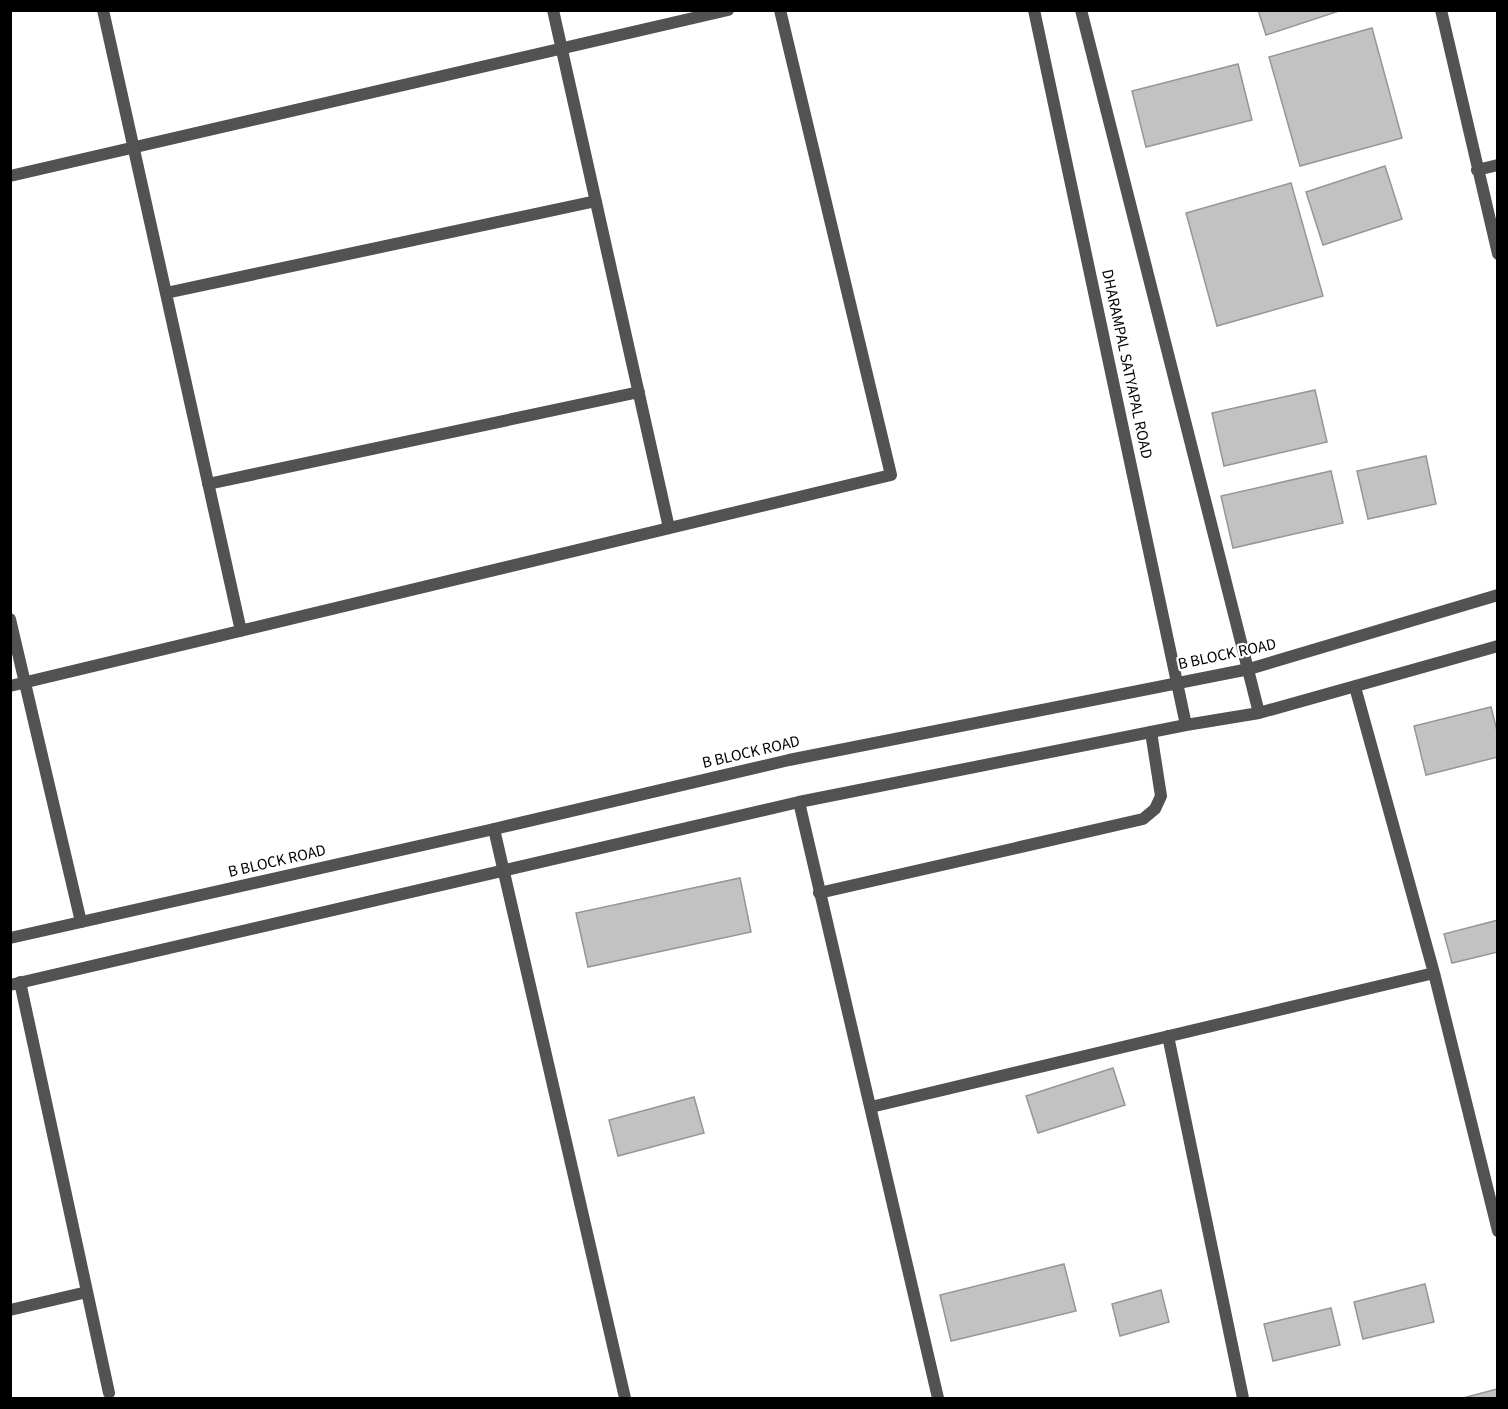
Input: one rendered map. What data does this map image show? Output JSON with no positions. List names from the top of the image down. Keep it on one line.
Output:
{"streets":{"street":["DHARAMPAL SATYAPAL ROAD","B BLOCK ROAD"]},"crossings":[["DHARAMPAL SATYAPAL ROAD","B BLOCK ROAD"]]}
